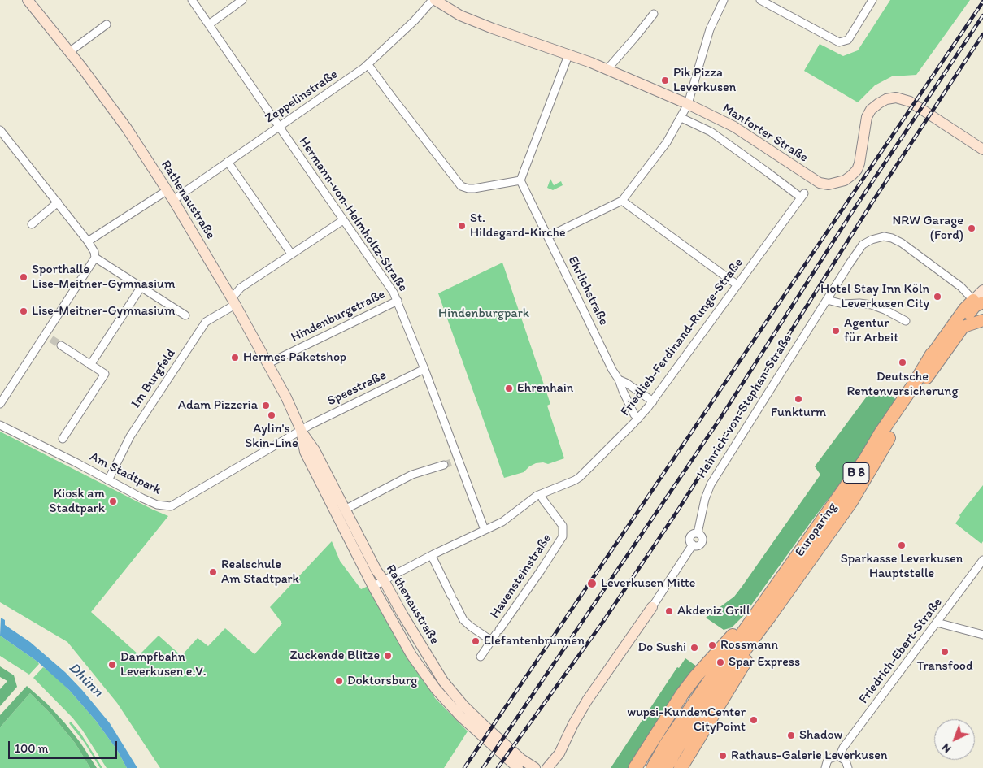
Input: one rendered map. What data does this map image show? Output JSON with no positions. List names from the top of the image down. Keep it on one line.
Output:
{"streets":{"highway":["B 8","Europaring"],"main road":["Manforter Straße","Rathenaustraße","Heinrich-von-Stephan-Straße"],"street":["Zeppelinstraße","Hermann-von-Helmholtz-Straße","Ehrlichstraße","Hindenburgstraße","Friedlieb-Ferdinand-Runge-Straße","Im Burgfeld","Speestraße","Am Stadtpark","Havensteinstraße","Friedrich-Ebert-Straße"]},"crossings":[["Zeppelinstraße","Manforter Straße"],["Zeppelinstraße","Rathenaustraße"],["Zeppelinstraße","Hermann-von-Helmholtz-Straße"],["Manforter Straße","Friedlieb-Ferdinand-Runge-Straße"],["Rathenaustraße","Hindenburgstraße"],["Rathenaustraße","Friedlieb-Ferdinand-Runge-Straße"],["Rathenaustraße","Im Burgfeld"],["Rathenaustraße","Speestraße"],["Rathenaustraße","Am Stadtpark"],["Hermann-von-Helmholtz-Straße","Hindenburgstraße"],["Hermann-von-Helmholtz-Straße","Friedlieb-Ferdinand-Runge-Straße"],["Hermann-von-Helmholtz-Straße","Im Burgfeld"],["Hermann-von-Helmholtz-Straße","Speestraße"],["Ehrlichstraße","Friedlieb-Ferdinand-Runge-Straße"],["Friedlieb-Ferdinand-Runge-Straße","Havensteinstraße"],["Im Burgfeld","Am Stadtpark"],["Speestraße","Am Stadtpark"],["Heinrich-von-Stephan-Straße","B 8"],["Heinrich-von-Stephan-Straße","Europaring"],["B 8","Europaring"]],"water":["Dhünn"],"parks":["Hindenburgpark"],"places":["Pik Pizza Leverkusen","St. Hildegard-Kirche","NRW Garage (Ford)","Sporthalle Lise-Meitner-Gymnasium","Hotel Stay Inn Köln Leverkusen City","Lise-Meitner-Gymnasium","Agentur für Arbeit","Hermes Paketshop","Deutsche Rentenversicherung","Ehrenhain","Funkturm","Adam Pizzeria","Aylin's Skin-Line","Kiosk am Stadtpark","Sparkasse Leverkusen Hauptstelle","Realschule Am Stadtpark","Leverkusen Mitte","Akdeniz Grill","Elefantenbrunnen","Rossmann","Do Sushi","Transfood","Zuckende Blitze","Spar Express","Dampfbahn Leverkusen e.V.","Doktorsburg","wupsi-KundenCenter CityPoint","Shadow","Rathaus-Galerie Leverkusen"],"scale_bar":"100 m","north":"bottom left"}
